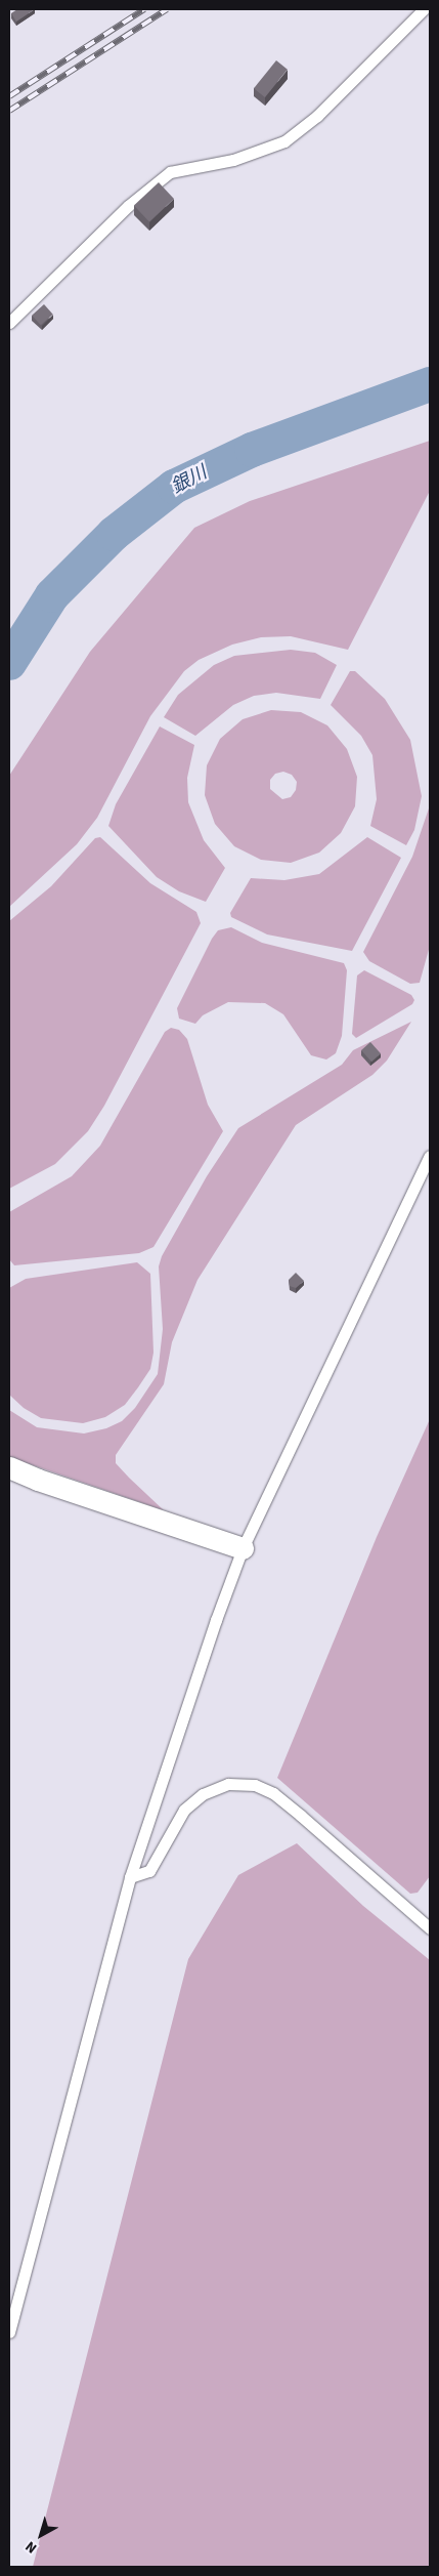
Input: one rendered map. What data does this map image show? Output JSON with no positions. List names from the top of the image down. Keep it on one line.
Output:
{"water":["銀川"],"north":"bottom left"}
